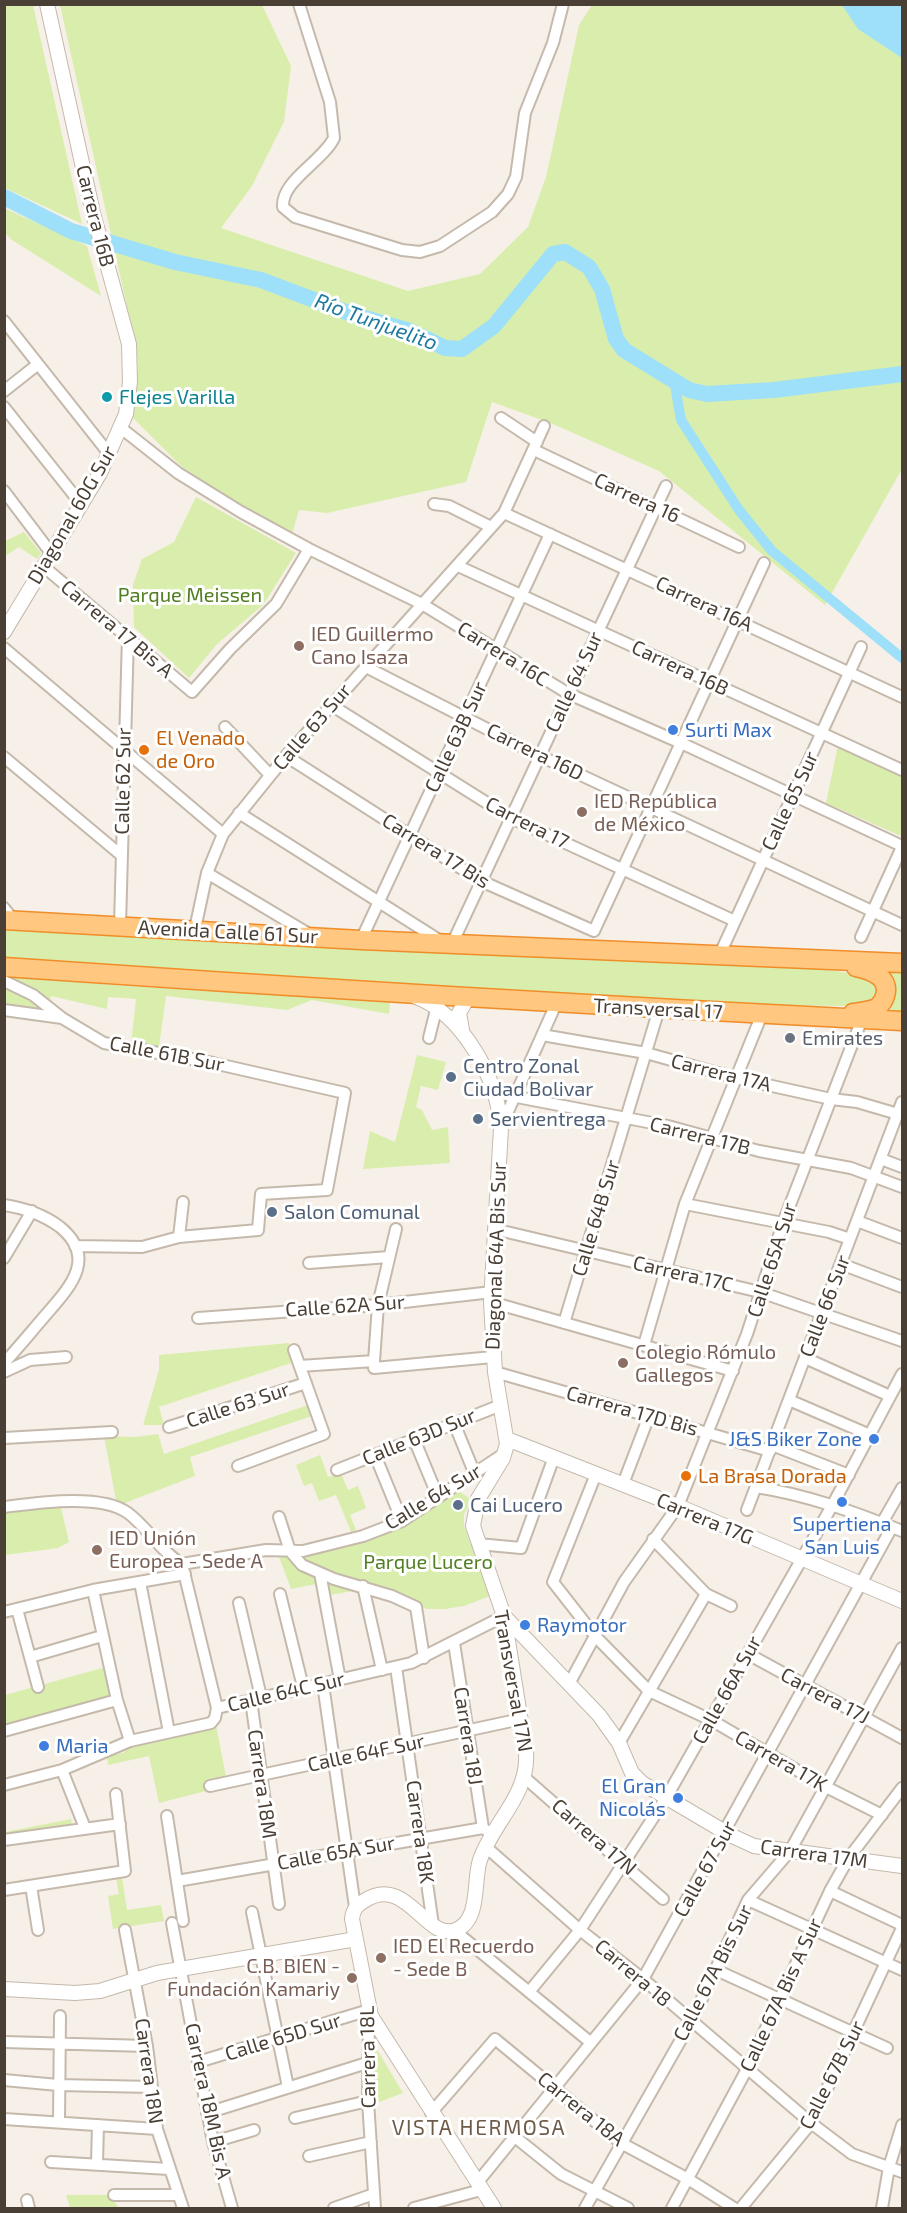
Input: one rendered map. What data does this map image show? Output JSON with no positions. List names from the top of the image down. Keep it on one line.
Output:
{"streets":{"highway":["Avenida Calle 61 Sur","Transversal 17"],"street":["Carrera 16B","Carrera 16","Diagonal 60G Sur","Carrera 16A","Carrera 17 Bis A","Carrera 16C","Calle 64 Sur","Calle 63 Sur","Calle 63B Sur","Carrera 16D","Calle 62 Sur","Calle 65 Sur","Carrera 17","Carrera 17 Bis","Calle 61B Sur","Carrera 17A","Carrera 17B","Calle 64B Sur","Diagonal 64A Bis Sur","Calle 65A Sur","Carrera 17C","Calle 62A Sur","Calle 66 Sur","Carrera 17D Bis","Calle 63D Sur","Carrera 17G","Transversal 17N","Calle 66A Sur","Calle 64C Sur","Carrera 17J","Carrera 18J","Calle 64F Sur","Carrera 17K","Carrera 18M","Carrera 18K","Carrera 17N","Carrera 17M","Calle 67 Sur","Carrera 18","Calle 67A Bis Sur","Calle 67A Bis A Sur","Calle 65D Sur","Carrera 18L","Carrera 18N","Calle 67B Sur","Carrera 18M Bis A","Carrera 18A"]},"crossings":[["Carrera 16B","Diagonal 60G Sur"],["Carrera 16B","Carrera 16C"],["Carrera 16B","Calle 64 Sur"],["Carrera 16B","Calle 63 Sur"],["Carrera 16B","Calle 63B Sur"],["Carrera 16B","Calle 65 Sur"],["Carrera 16","Calle 64 Sur"],["Carrera 16","Calle 63 Sur"],["Diagonal 60G Sur","Carrera 17 Bis A"],["Diagonal 60G Sur","Carrera 16C"],["Carrera 16A","Calle 64 Sur"],["Carrera 16A","Calle 63 Sur"],["Carrera 16A","Calle 63B Sur"],["Carrera 16A","Calle 65 Sur"],["Carrera 17 Bis A","Carrera 16C"],["Carrera 17 Bis A","Calle 62 Sur"],["Carrera 16C","Calle 64 Sur"],["Carrera 16C","Calle 63 Sur"],["Carrera 16C","Calle 63B Sur"],["Carrera 16C","Calle 65 Sur"],["Calle 64 Sur","Carrera 16D"],["Calle 64 Sur","Carrera 17"],["Calle 64 Sur","Carrera 17 Bis"],["Calle 64 Sur","Avenida Calle 61 Sur"],["Calle 64 Sur","Diagonal 64A Bis Sur"],["Calle 64 Sur","Transversal 17N"],["Calle 63 Sur","Carrera 16D"],["Calle 63 Sur","Carrera 17"],["Calle 63 Sur","Carrera 17 Bis"],["Calle 63 Sur","Avenida Calle 61 Sur"],["Calle 63 Sur","Diagonal 64A Bis Sur"],["Calle 63B Sur","Carrera 16D"],["Calle 63B Sur","Carrera 17"],["Calle 63B Sur","Carrera 17 Bis"],["Calle 63B Sur","Avenida Calle 61 Sur"],["Carrera 16D","Calle 65 Sur"],["Calle 62 Sur","Avenida Calle 61 Sur"],["Calle 65 Sur","Carrera 17"],["Carrera 17","Carrera 17 Bis"],["Transversal 17","Calle 64B Sur"],["Transversal 17","Calle 65A Sur"],["Carrera 17A","Calle 64B Sur"],["Carrera 17A","Calle 65A Sur"],["Carrera 17A","Calle 66 Sur"],["Carrera 17B","Calle 64B Sur"],["Carrera 17B","Diagonal 64A Bis Sur"],["Carrera 17B","Calle 65A Sur"],["Carrera 17B","Calle 66 Sur"],["Calle 64B Sur","Carrera 17C"],["Diagonal 64A Bis Sur","Carrera 17C"],["Diagonal 64A Bis Sur","Calle 62A Sur"],["Diagonal 64A Bis Sur","Carrera 17D Bis"],["Diagonal 64A Bis Sur","Calle 63D Sur"],["Diagonal 64A Bis Sur","Carrera 17G"],["Diagonal 64A Bis Sur","Transversal 17N"],["Calle 65A Sur","Carrera 17C"],["Calle 65A Sur","Carrera 17D Bis"],["Calle 65A Sur","Carrera 17G"],["Calle 65A Sur","Carrera 18J"],["Calle 65A Sur","Carrera 17K"],["Calle 65A Sur","Carrera 18M"],["Calle 65A Sur","Carrera 18K"],["Calle 65A Sur","Carrera 17M"],["Carrera 17C","Calle 66 Sur"],["Calle 66 Sur","Carrera 17D Bis"],["Carrera 17D Bis","Calle 66A Sur"],["Carrera 17G","Calle 66A Sur"],["Carrera 17G","Carrera 17K"],["Carrera 17G","Calle 67 Sur"],["Transversal 17N","Calle 64C Sur"],["Transversal 17N","Calle 64F Sur"],["Transversal 17N","Carrera 17N"],["Transversal 17N","Carrera 17M"],["Calle 66A Sur","Carrera 17J"],["Calle 66A Sur","Carrera 17K"],["Calle 66A Sur","Carrera 17N"],["Calle 66A Sur","Carrera 17M"],["Calle 66A Sur","Carrera 18"],["Calle 64C Sur","Carrera 18J"],["Calle 64C Sur","Carrera 18M"],["Calle 64C Sur","Carrera 18K"],["Calle 64C Sur","Carrera 17M"],["Carrera 17J","Calle 67 Sur"],["Carrera 17J","Calle 67A Bis Sur"],["Carrera 18J","Calle 64F Sur"],["Calle 64F Sur","Carrera 18M"],["Calle 64F Sur","Carrera 18K"],["Carrera 17K","Calle 67 Sur"],["Carrera 17K","Calle 67A Bis Sur"],["Carrera 17K","Calle 67A Bis A Sur"],["Carrera 17M","Calle 67 Sur"],["Carrera 17M","Calle 67A Bis Sur"],["Carrera 17M","Calle 67A Bis A Sur"],["Calle 67 Sur","Carrera 18"],["Calle 67 Sur","Carrera 18A"],["Carrera 18","Calle 67A Bis Sur"],["Carrera 18","Calle 67A Bis A Sur"],["Carrera 18","Calle 67B Sur"],["Calle 67A Bis Sur","Carrera 18A"],["Calle 67A Bis A Sur","Carrera 18A"],["Calle 65D Sur","Carrera 18L"],["Calle 65D Sur","Carrera 18M Bis A"]],"districts":["VISTA HERMOSA"],"water":["Río Tunjuelito"],"parks":["Parque Meissen","Parque Lucero"],"places":["Flejes Varilla","IED Guillermo Cano Isaza","Surti Max","El Venado de Oro","IED República de México","Emirates","Centro Zonal Ciudad Bolivar","Servientrega","Salon Comunal","Colegio Rómulo Gallegos","J&S Biker Zone","La Brasa Dorada","Supertiena San Luis","Cai Lucero","IED Unión Europea - Sede A","Raymotor","Maria","El Gran Nicolás","IED El Recuerdo - Sede B","C.B. BIEN - Fundación Kamariy"]}
